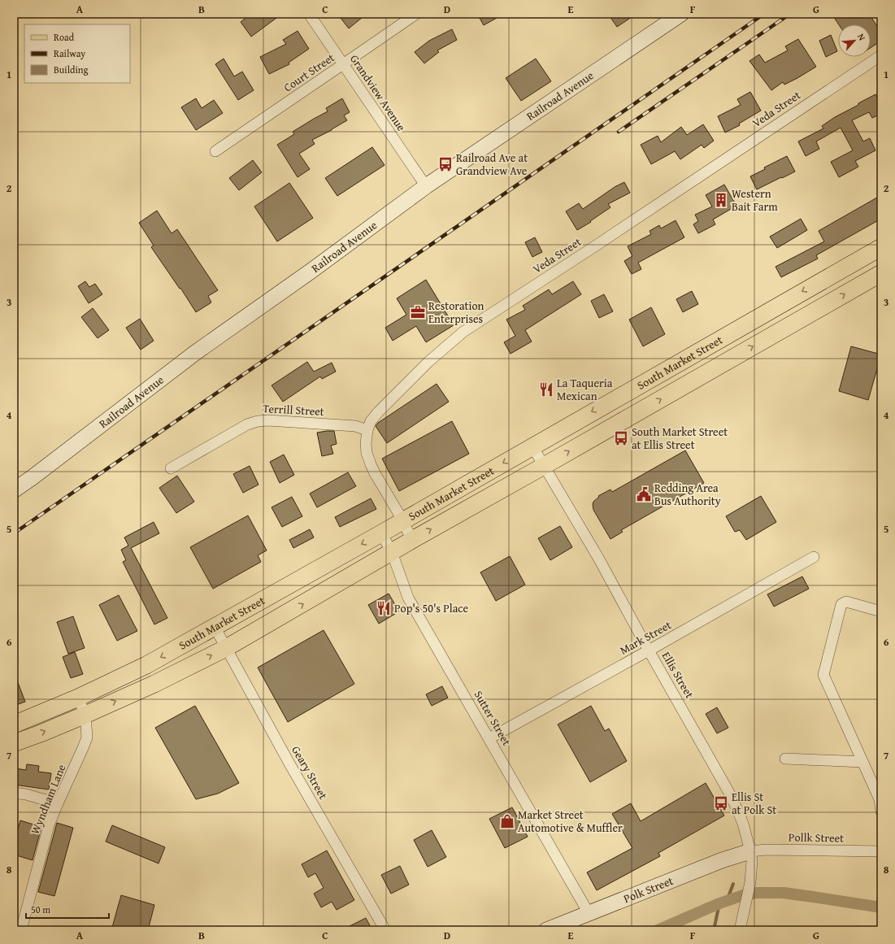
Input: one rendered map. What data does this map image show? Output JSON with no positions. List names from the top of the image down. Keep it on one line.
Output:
{"streets":{"main road":["Railroad Avenue","South Market Street","Polk Street"],"street":["Court Street","Grandview Avenue","Veda Street","Terrill Street","Mark Street","Ellis Street","Sutter Street","Geary Street","Wyndham Lane","Pollk Street"]},"crossings":[["Court Street","Grandview Avenue"],["Grandview Avenue","Railroad Avenue"],["Veda Street","South Market Street"],["Veda Street","Terrill Street"],["South Market Street","Ellis Street"],["South Market Street","Sutter Street"],["South Market Street","Geary Street"],["South Market Street","Wyndham Lane"],["Mark Street","Ellis Street"],["Mark Street","Sutter Street"],["Ellis Street","Pollk Street"],["Ellis Street","Polk Street"],["Sutter Street","Polk Street"],["Pollk Street","Polk Street"]],"places":{"bus stop":["Railroad Ave at Grandview Ave","South Market Street at Ellis Street","Ellis St at Polk St"],"building":["Western Bait Farm"],"office":["Restoration Enterprises"],"restaurant":["La Taqueria Mexican","Pop's 50's Place"],"public building":["Redding Area Bus Authority"],"shop":["Market Street Automotive & Muffler"]},"legend":["Road","Railway","Building"],"scale_bar":"50 m","north":"top right","grid":{"columns":["A","B","C","D","E","F","G"],"rows":["1","2","3","4","5","6","7","8"]}}
